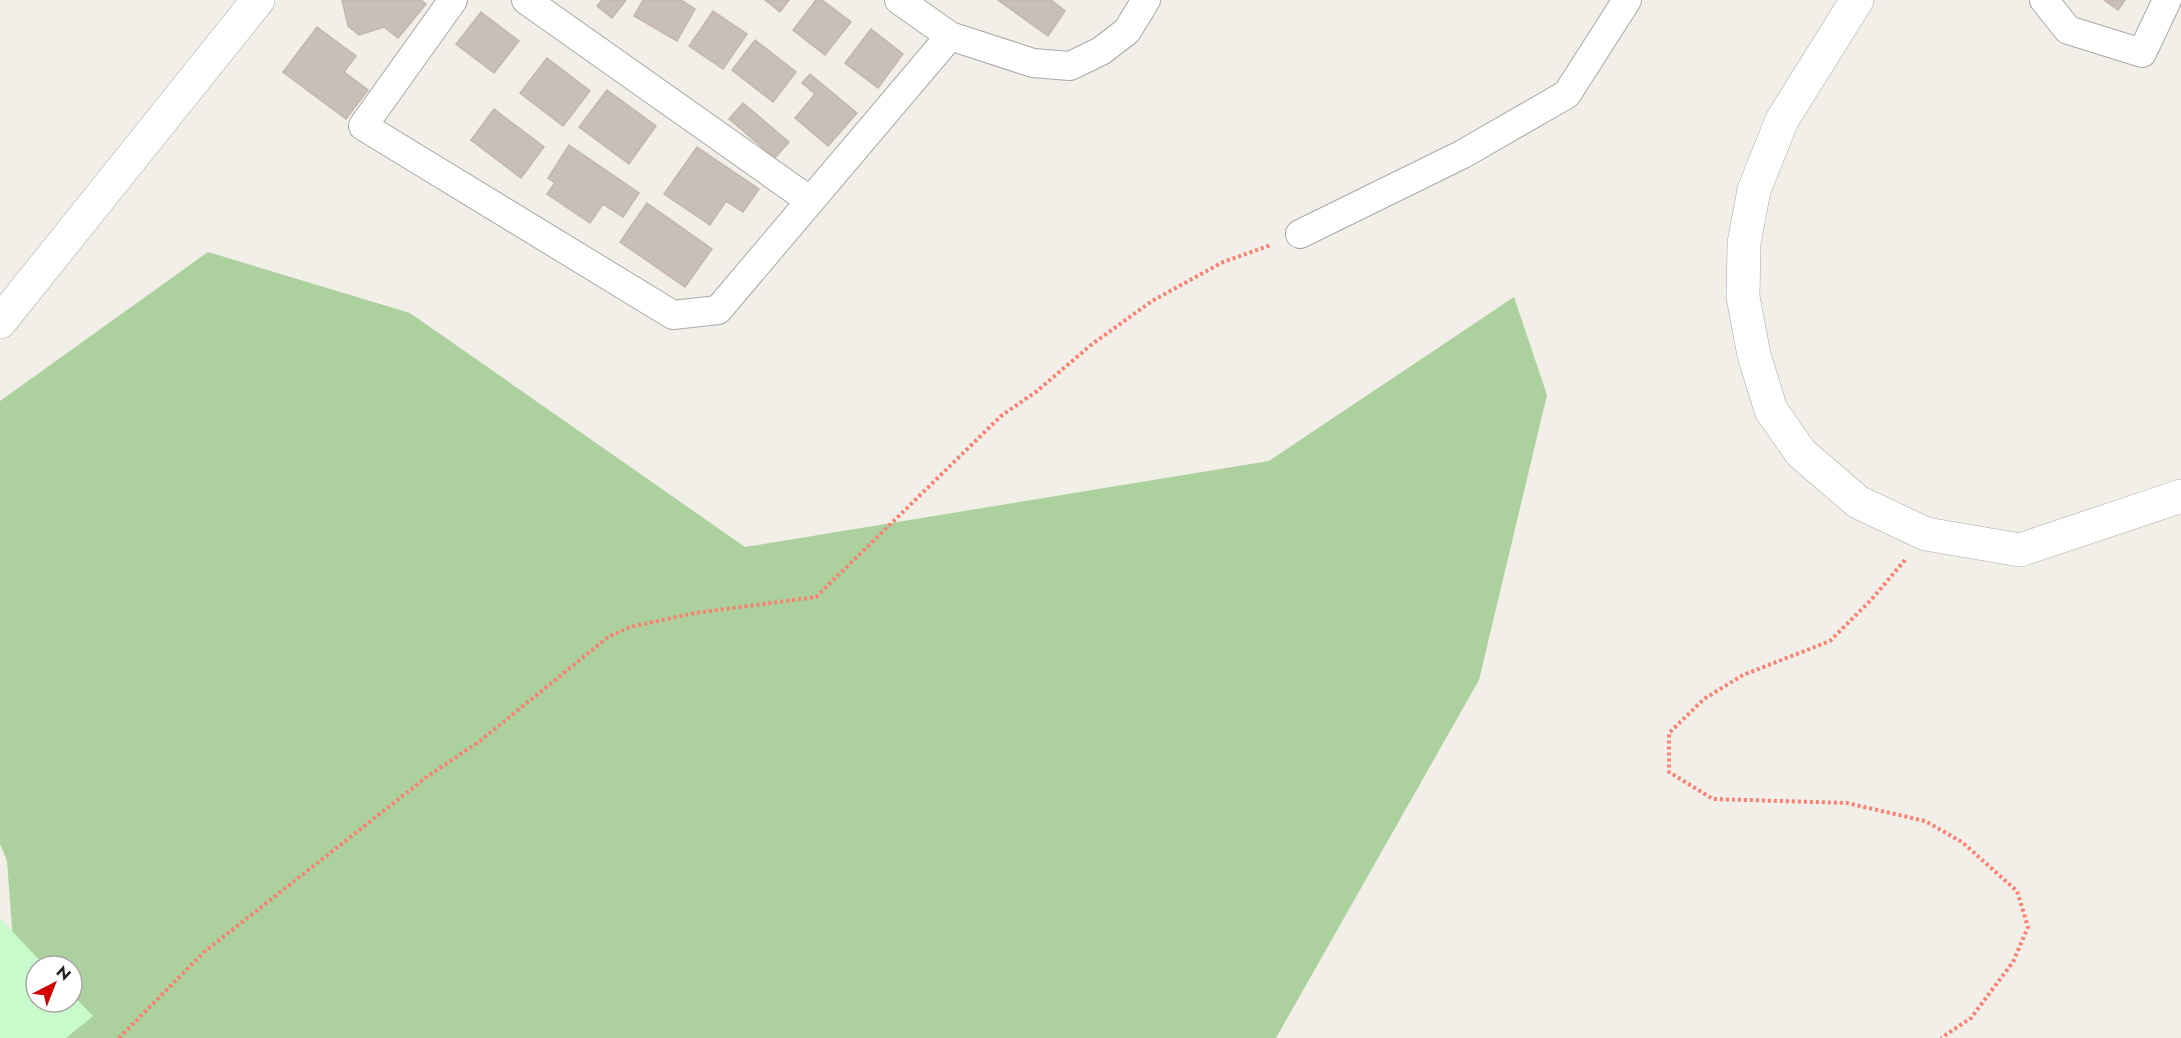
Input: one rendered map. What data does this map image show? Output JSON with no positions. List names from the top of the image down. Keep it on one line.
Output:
{"north":"top right"}
